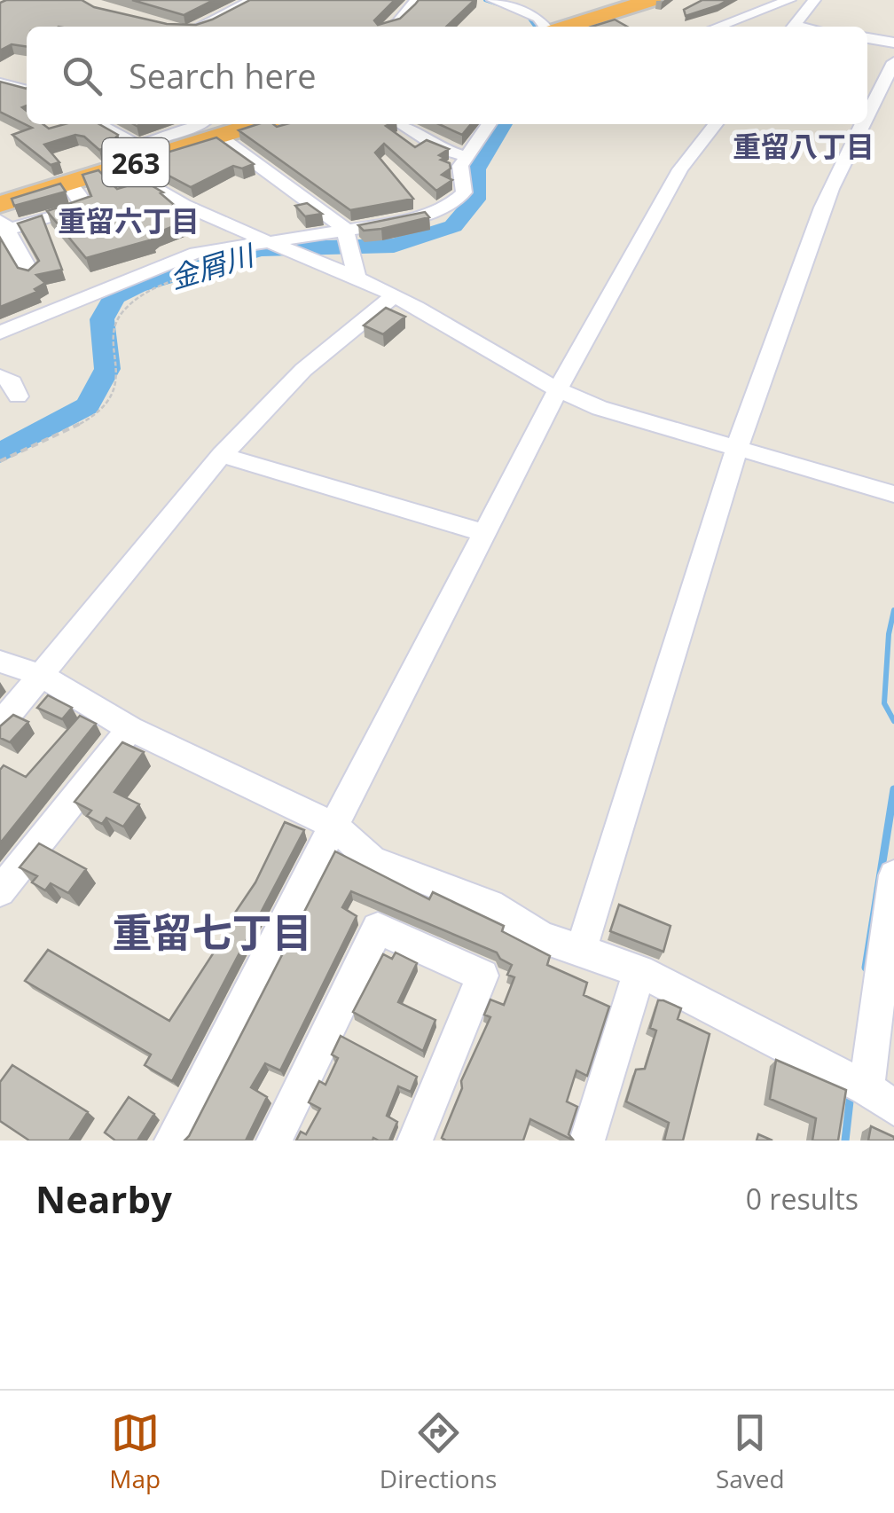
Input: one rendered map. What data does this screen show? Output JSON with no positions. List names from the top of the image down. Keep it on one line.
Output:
{"streets":{"highway":["263"]},"districts":["重留八丁目","重留六丁目","重留七丁目"],"water":["金屑川"],"page":{"search":"Search here","heading":["Nearby","0 results"],"nav":["Map","Directions","Saved"]}}
